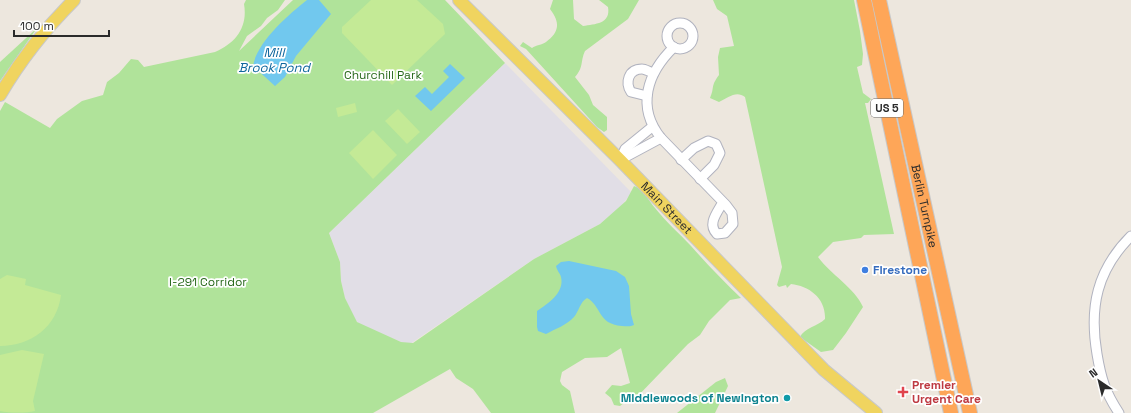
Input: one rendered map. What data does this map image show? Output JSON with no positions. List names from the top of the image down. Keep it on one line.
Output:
{"streets":{"highway":["US 5","Berlin Turnpike"],"main road":["Main Street"]},"water":["Mill Brook Pond"],"parks":["Churchill Park","I-291 Corridor"],"places":{"other":["Firestone","Middlewoods of Newington"],"health":["Premier Urgent Care"]},"scale_bar":"100 m","north":"top left"}
